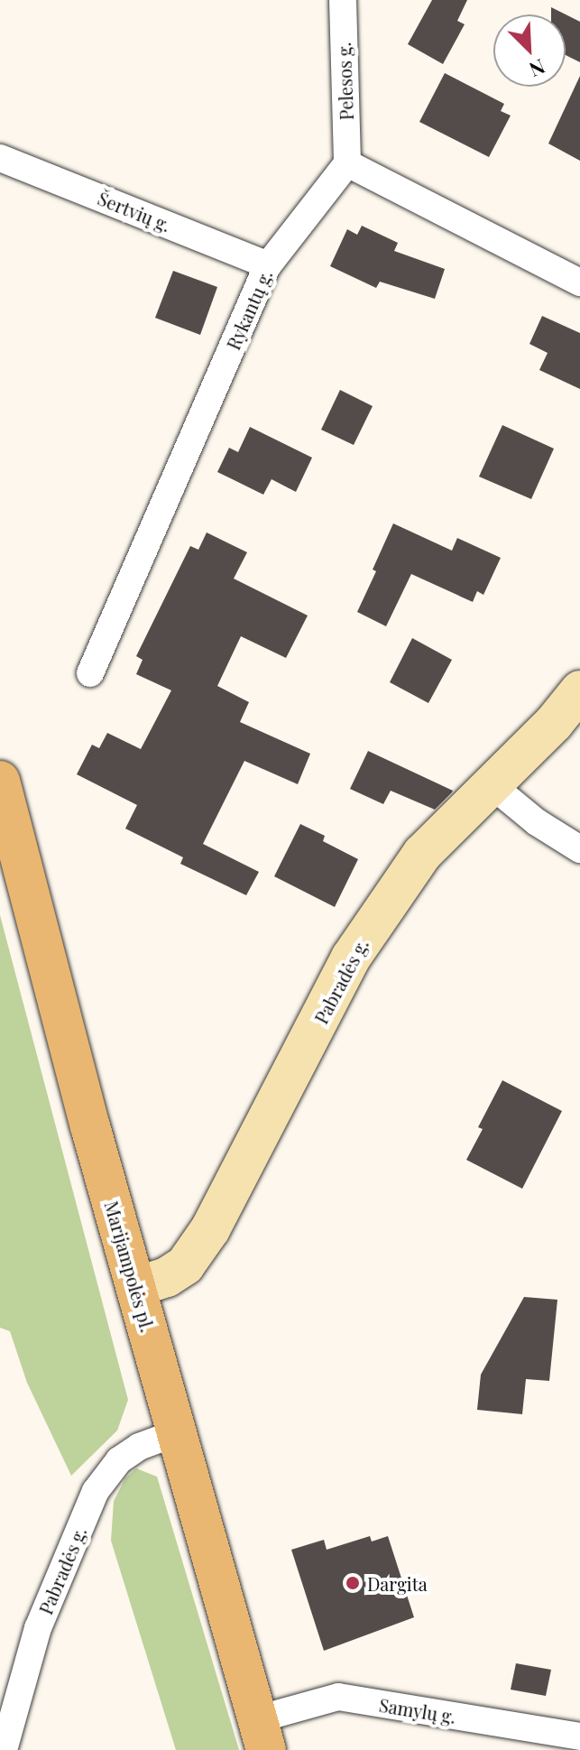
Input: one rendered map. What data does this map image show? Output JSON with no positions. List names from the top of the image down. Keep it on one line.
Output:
{"streets":{"main road":["Marijampolės pl."],"street":["Pelesos g.","Šertvių g.","Rykantų g.","Pabradės g.","Samylų g."]},"crossings":[["Pelesos g.","Rykantų g."],["Šertvių g.","Rykantų g."],["Pabradės g.","Marijampolės pl."],["Marijampolės pl.","Samylų g."]],"places":["Dargita"],"north":"bottom right"}
